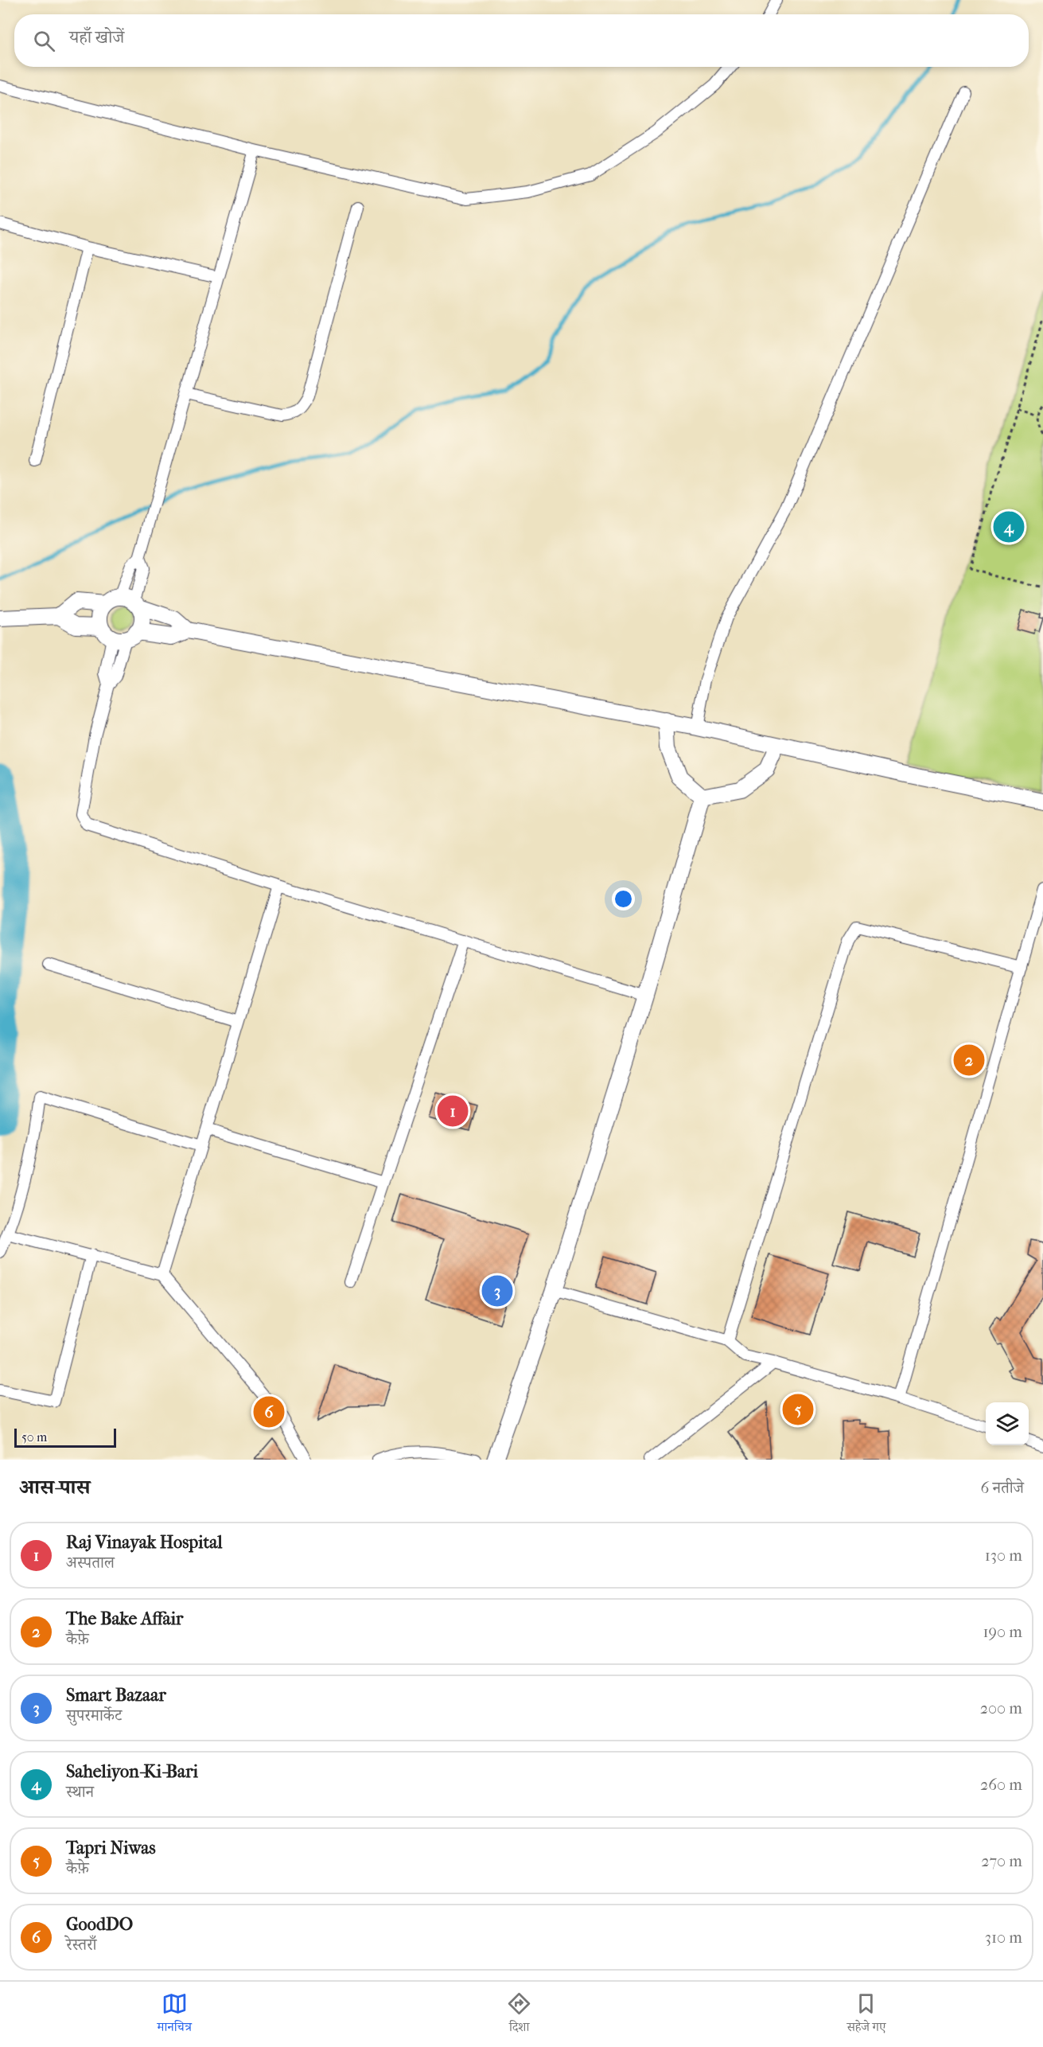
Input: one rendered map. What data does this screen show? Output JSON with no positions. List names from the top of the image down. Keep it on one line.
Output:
{"scale_bar":"50 m","page":{"search":"यहाँ खोजें","pins":["4","2","1","3","5","6"],"scale":"50 m","heading":["आस-पास","6 नतीजे"],"list":[{"mark":"1","name":"Raj Vinayak Hospital","note":"अस्पताल","value":"130 m"},{"mark":"2","name":"The Bake Affair","note":"कैफ़े","value":"190 m"},{"mark":"3","name":"Smart Bazaar","note":"सुपरमार्केट","value":"200 m"},{"mark":"4","name":"Saheliyon-Ki-Bari","note":"स्थान","value":"260 m"},{"mark":"5","name":"Tapri Niwas","note":"कैफ़े","value":"270 m"},{"mark":"6","name":"GoodDO","note":"रेस्तराँ","value":"310 m"}],"nav":["मानचित्र","दिशा","सहेजे गए"]}}
